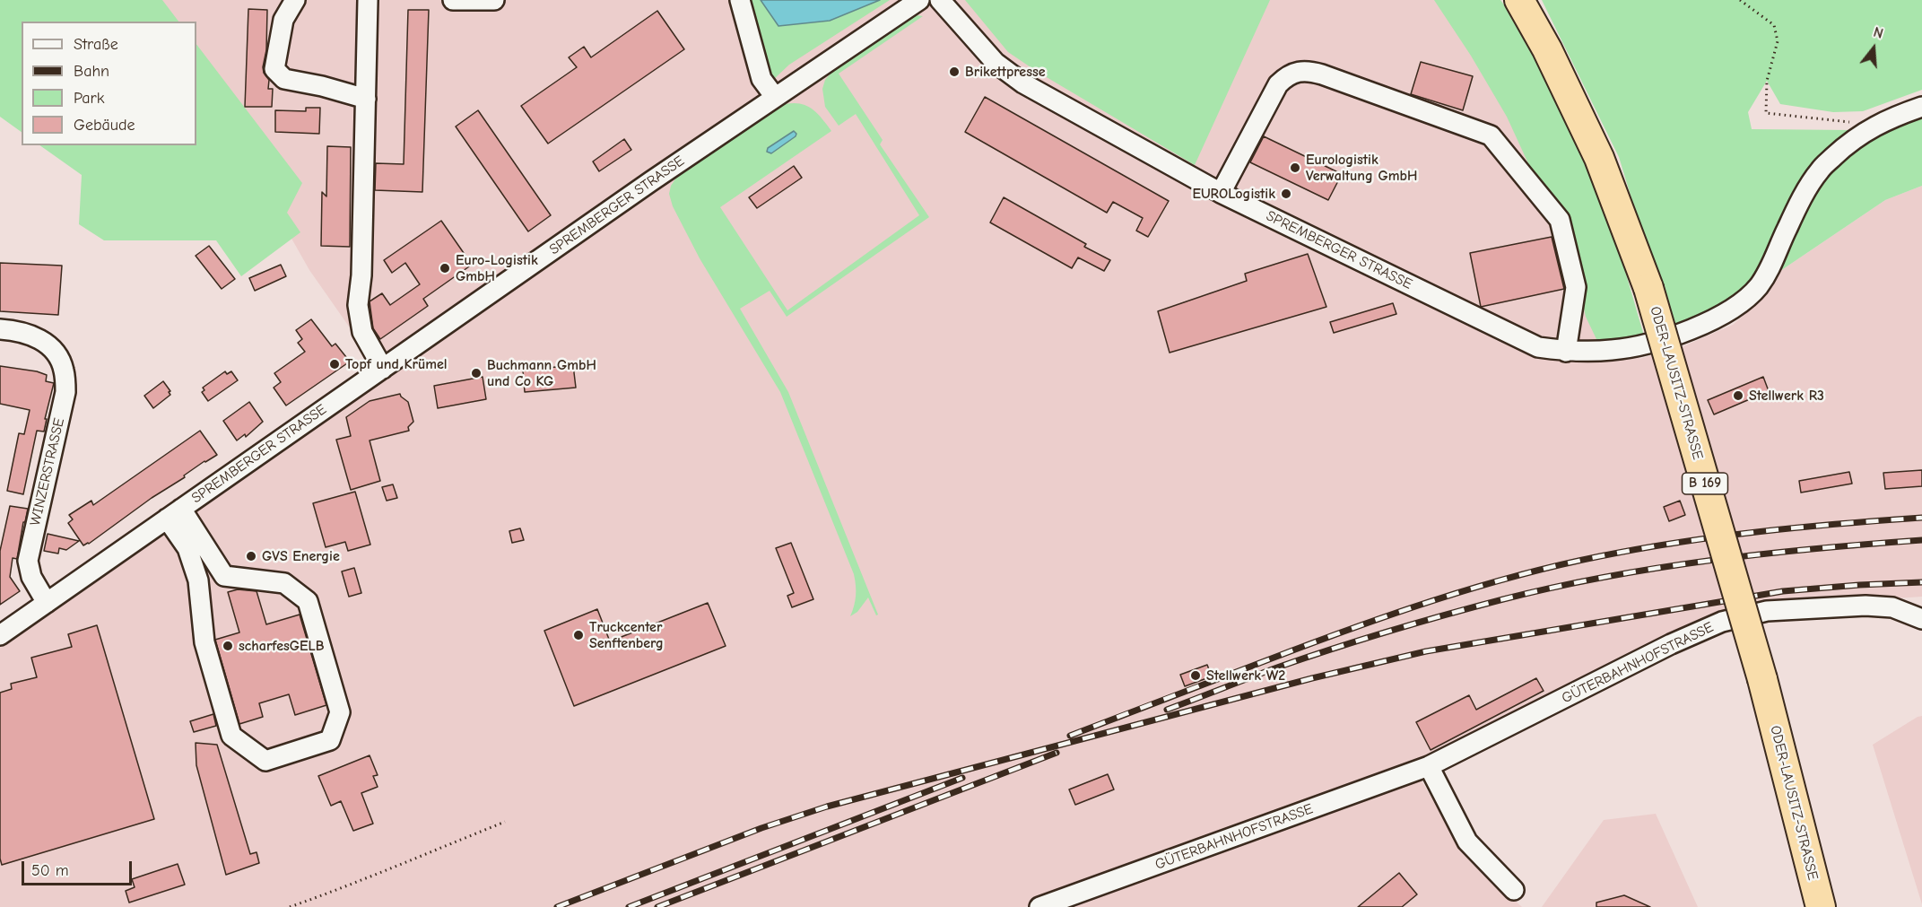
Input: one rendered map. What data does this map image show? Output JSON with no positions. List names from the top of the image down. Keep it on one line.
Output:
{"streets":{"highway":["ODER-LAUSITZ-STRASSE","B 169"],"street":["SPREMBERGER STRASSE","WINZERSTRASSE","GÜTERBAHNHOFSTRASSE"]},"crossings":[["SPREMBERGER STRASSE","WINZERSTRASSE"]],"places":["Brikettpresse","Eurologistik Verwaltung GmbH","EUROLogistik","Euro-Logistik GmbH","Topf und Krümel","Buchmann GmbH und Co KG","Stellwerk R3","GVS Energie","Truckcenter Senftenberg","scharfesGELB","Stellwerk W2"],"legend":["Straße","Bahn","Park","Gebäude"],"scale_bar":"50 m","north":"top"}
